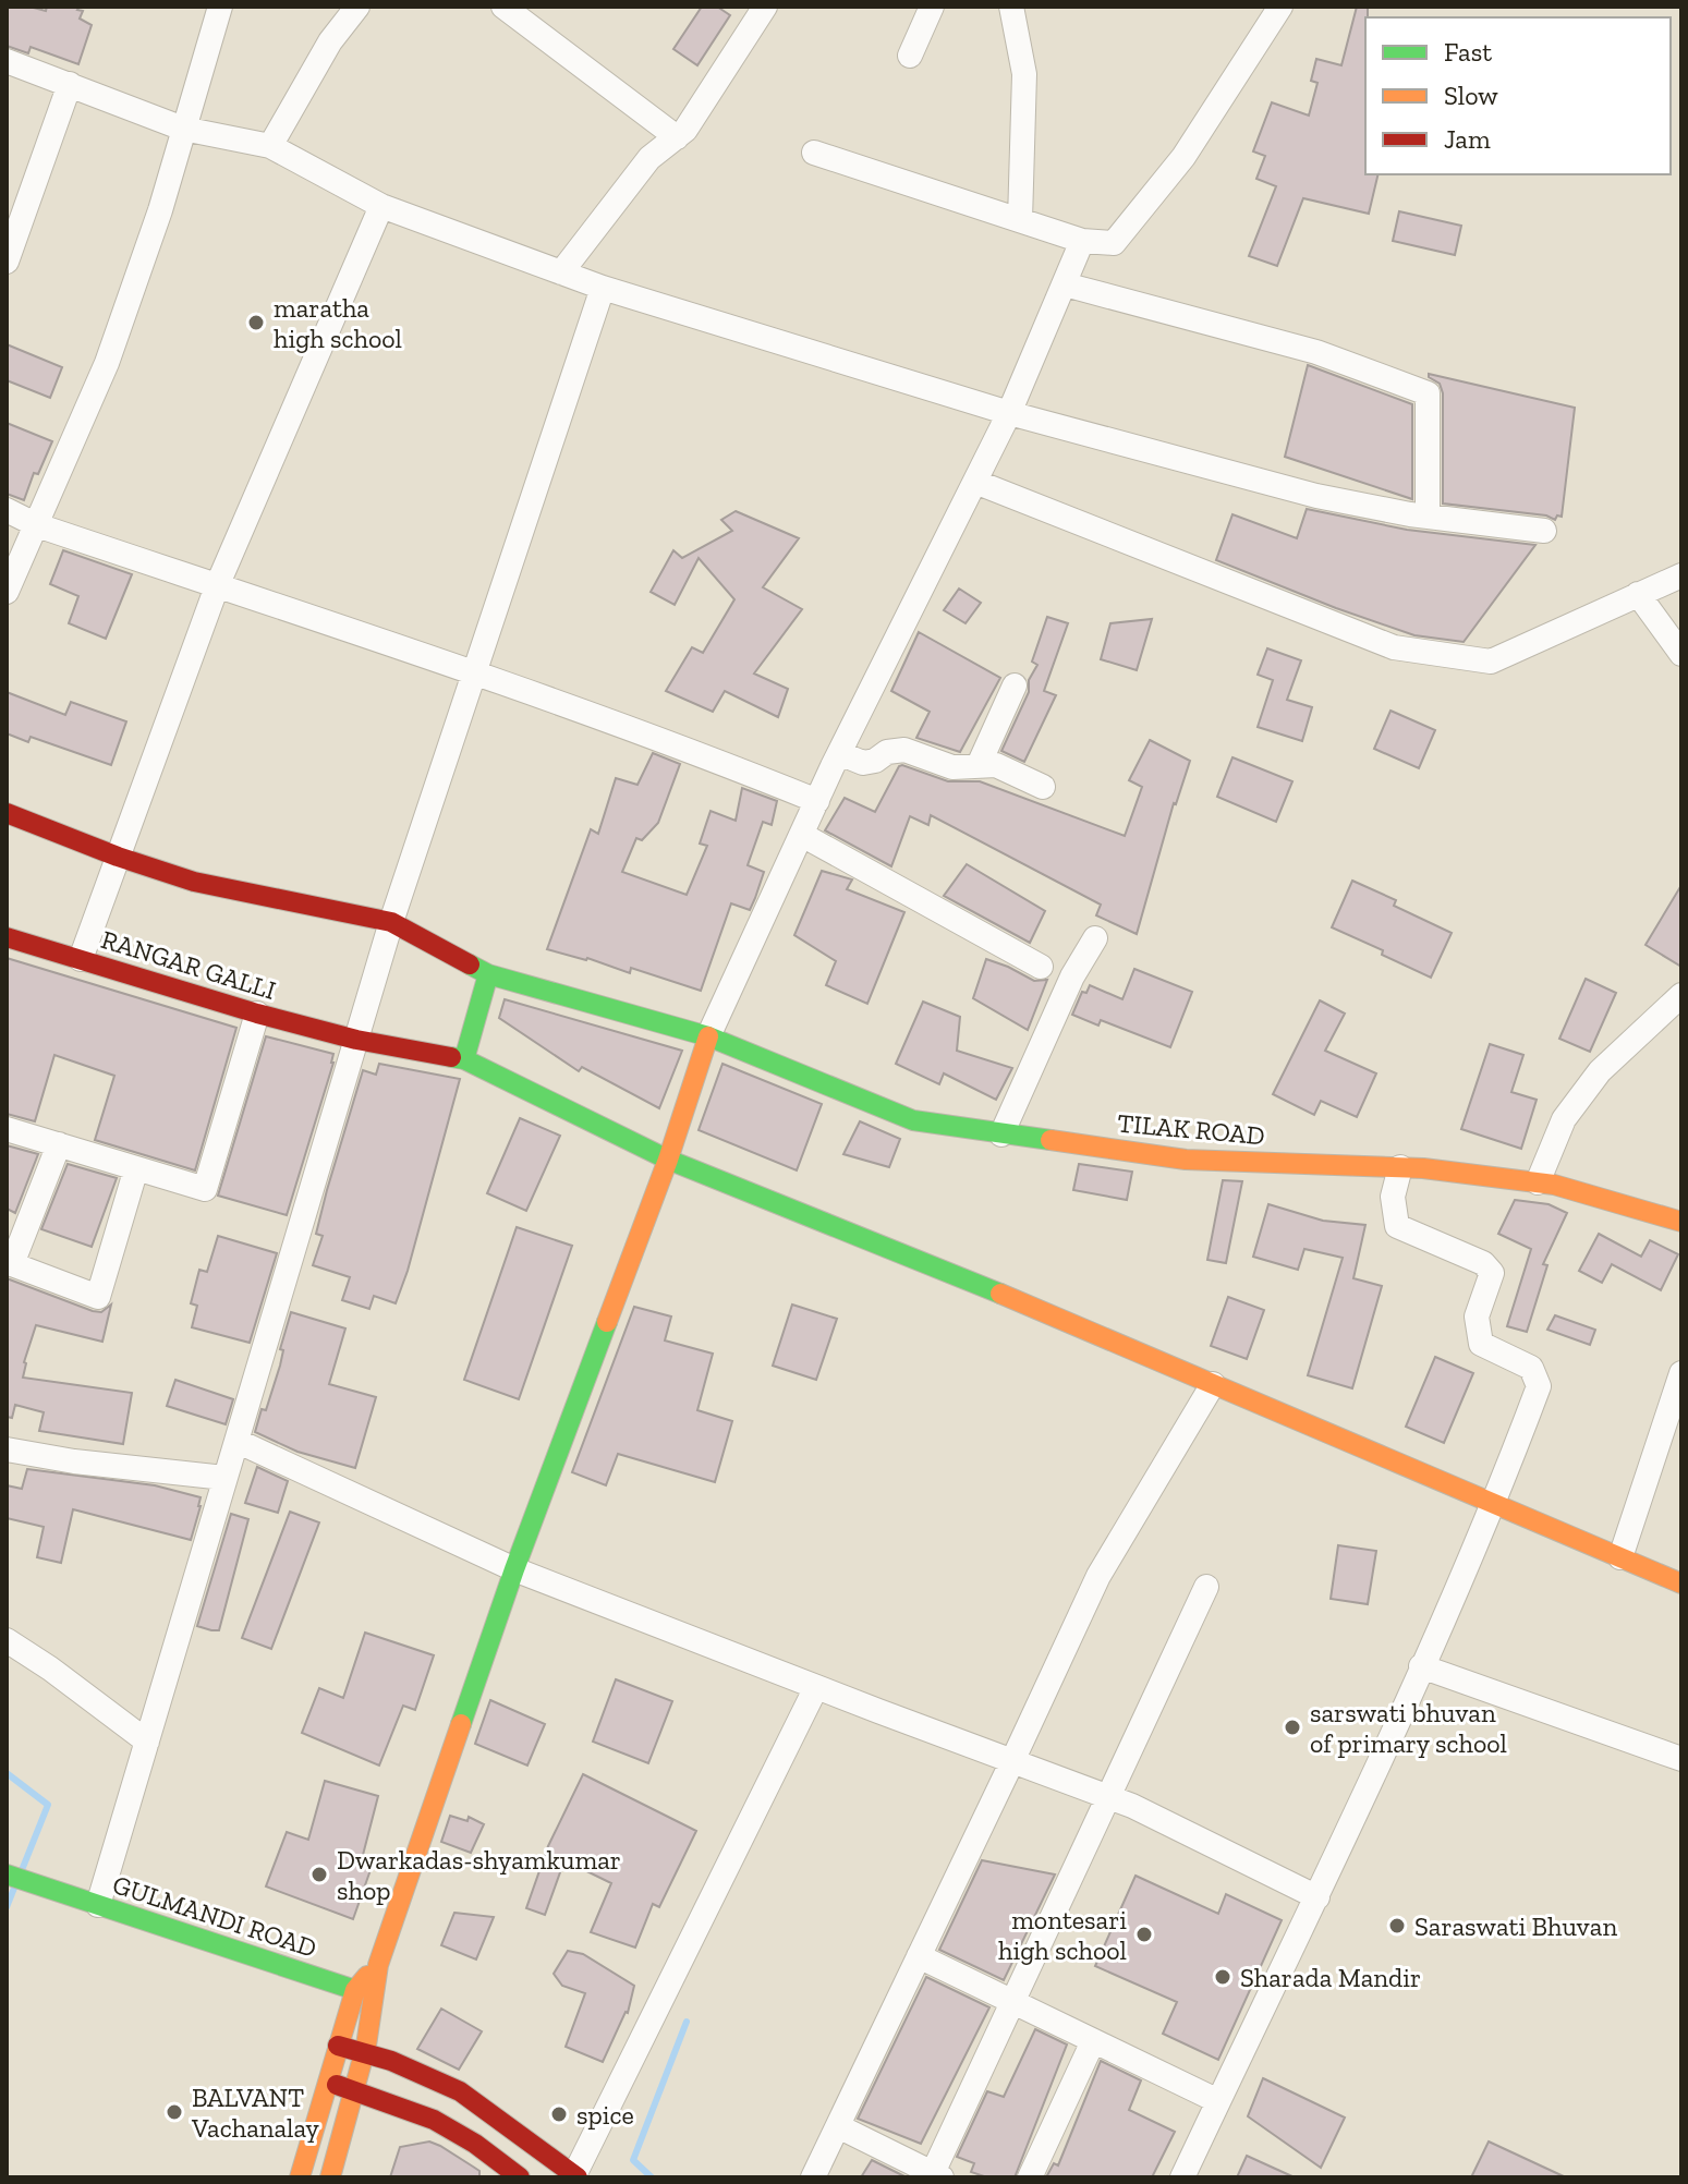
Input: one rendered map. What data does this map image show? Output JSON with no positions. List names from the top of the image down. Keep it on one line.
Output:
{"streets":{"street":["RANGAR GALLI","TILAK ROAD","GULMANDI ROAD"]},"places":["maratha high school","sarswati bhuvan of primary school","Dwarkadas-shyamkumar shop","Saraswati Bhuvan","montesari high school","Sharada Mandir","BALVANT Vachanalay","spice"],"legend":["Fast","Slow","Jam"]}
